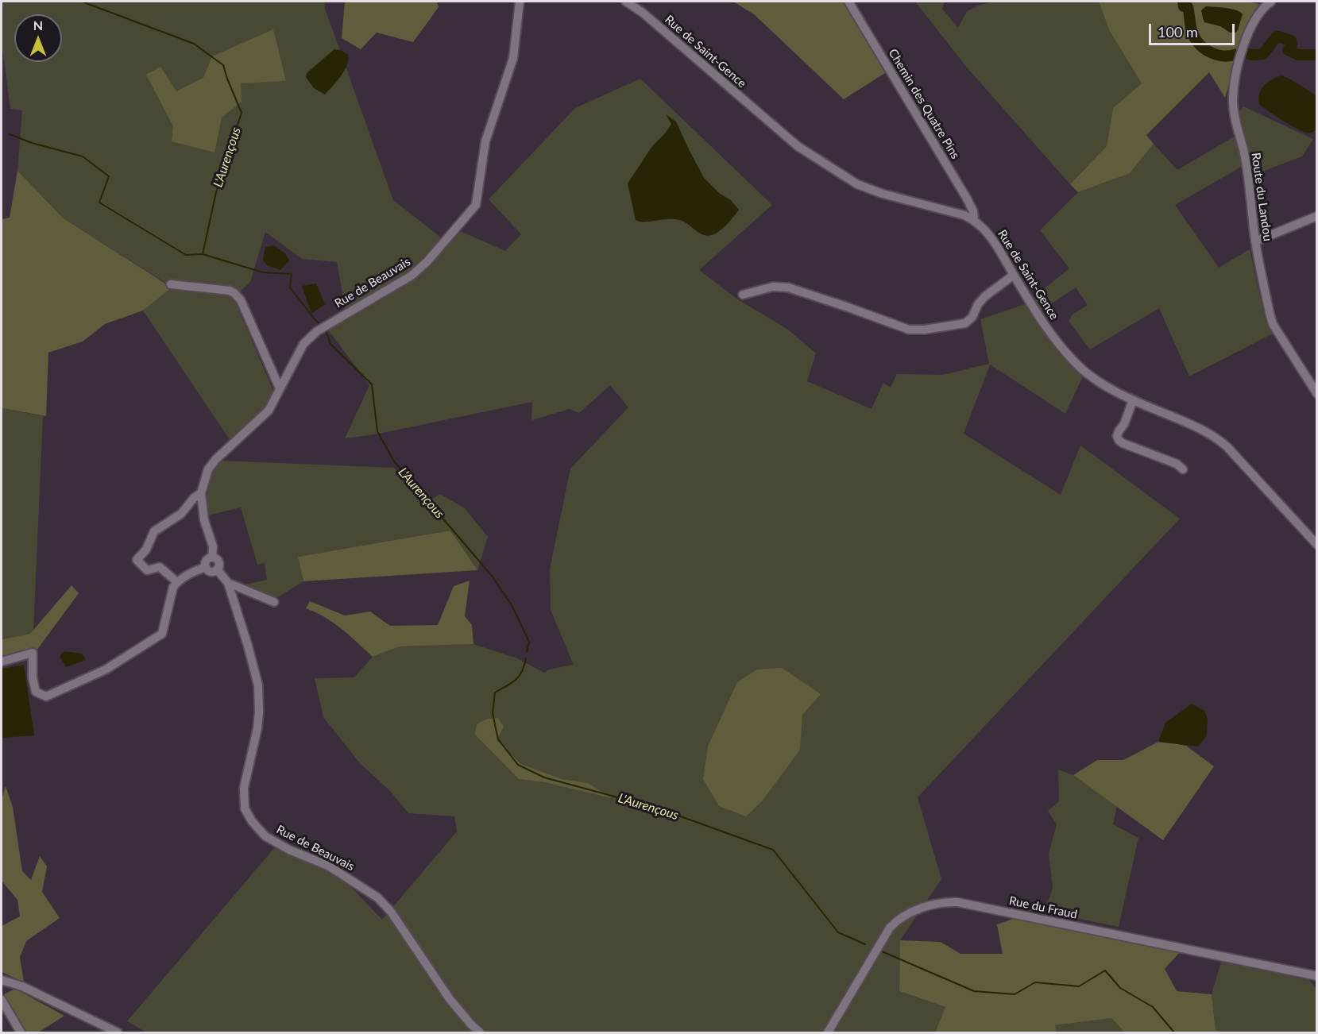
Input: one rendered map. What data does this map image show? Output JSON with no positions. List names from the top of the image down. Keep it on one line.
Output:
{"streets":{"street":["Rue de Saint-Gence","Chemin des Quatre Pins","Route du Landou","Rue de Beauvais","Rue du Fraud"]},"crossings":[["Rue de Saint-Gence","Chemin des Quatre Pins"]],"water":["L'Aurençous"],"scale_bar":"100 m","north":"top"}
